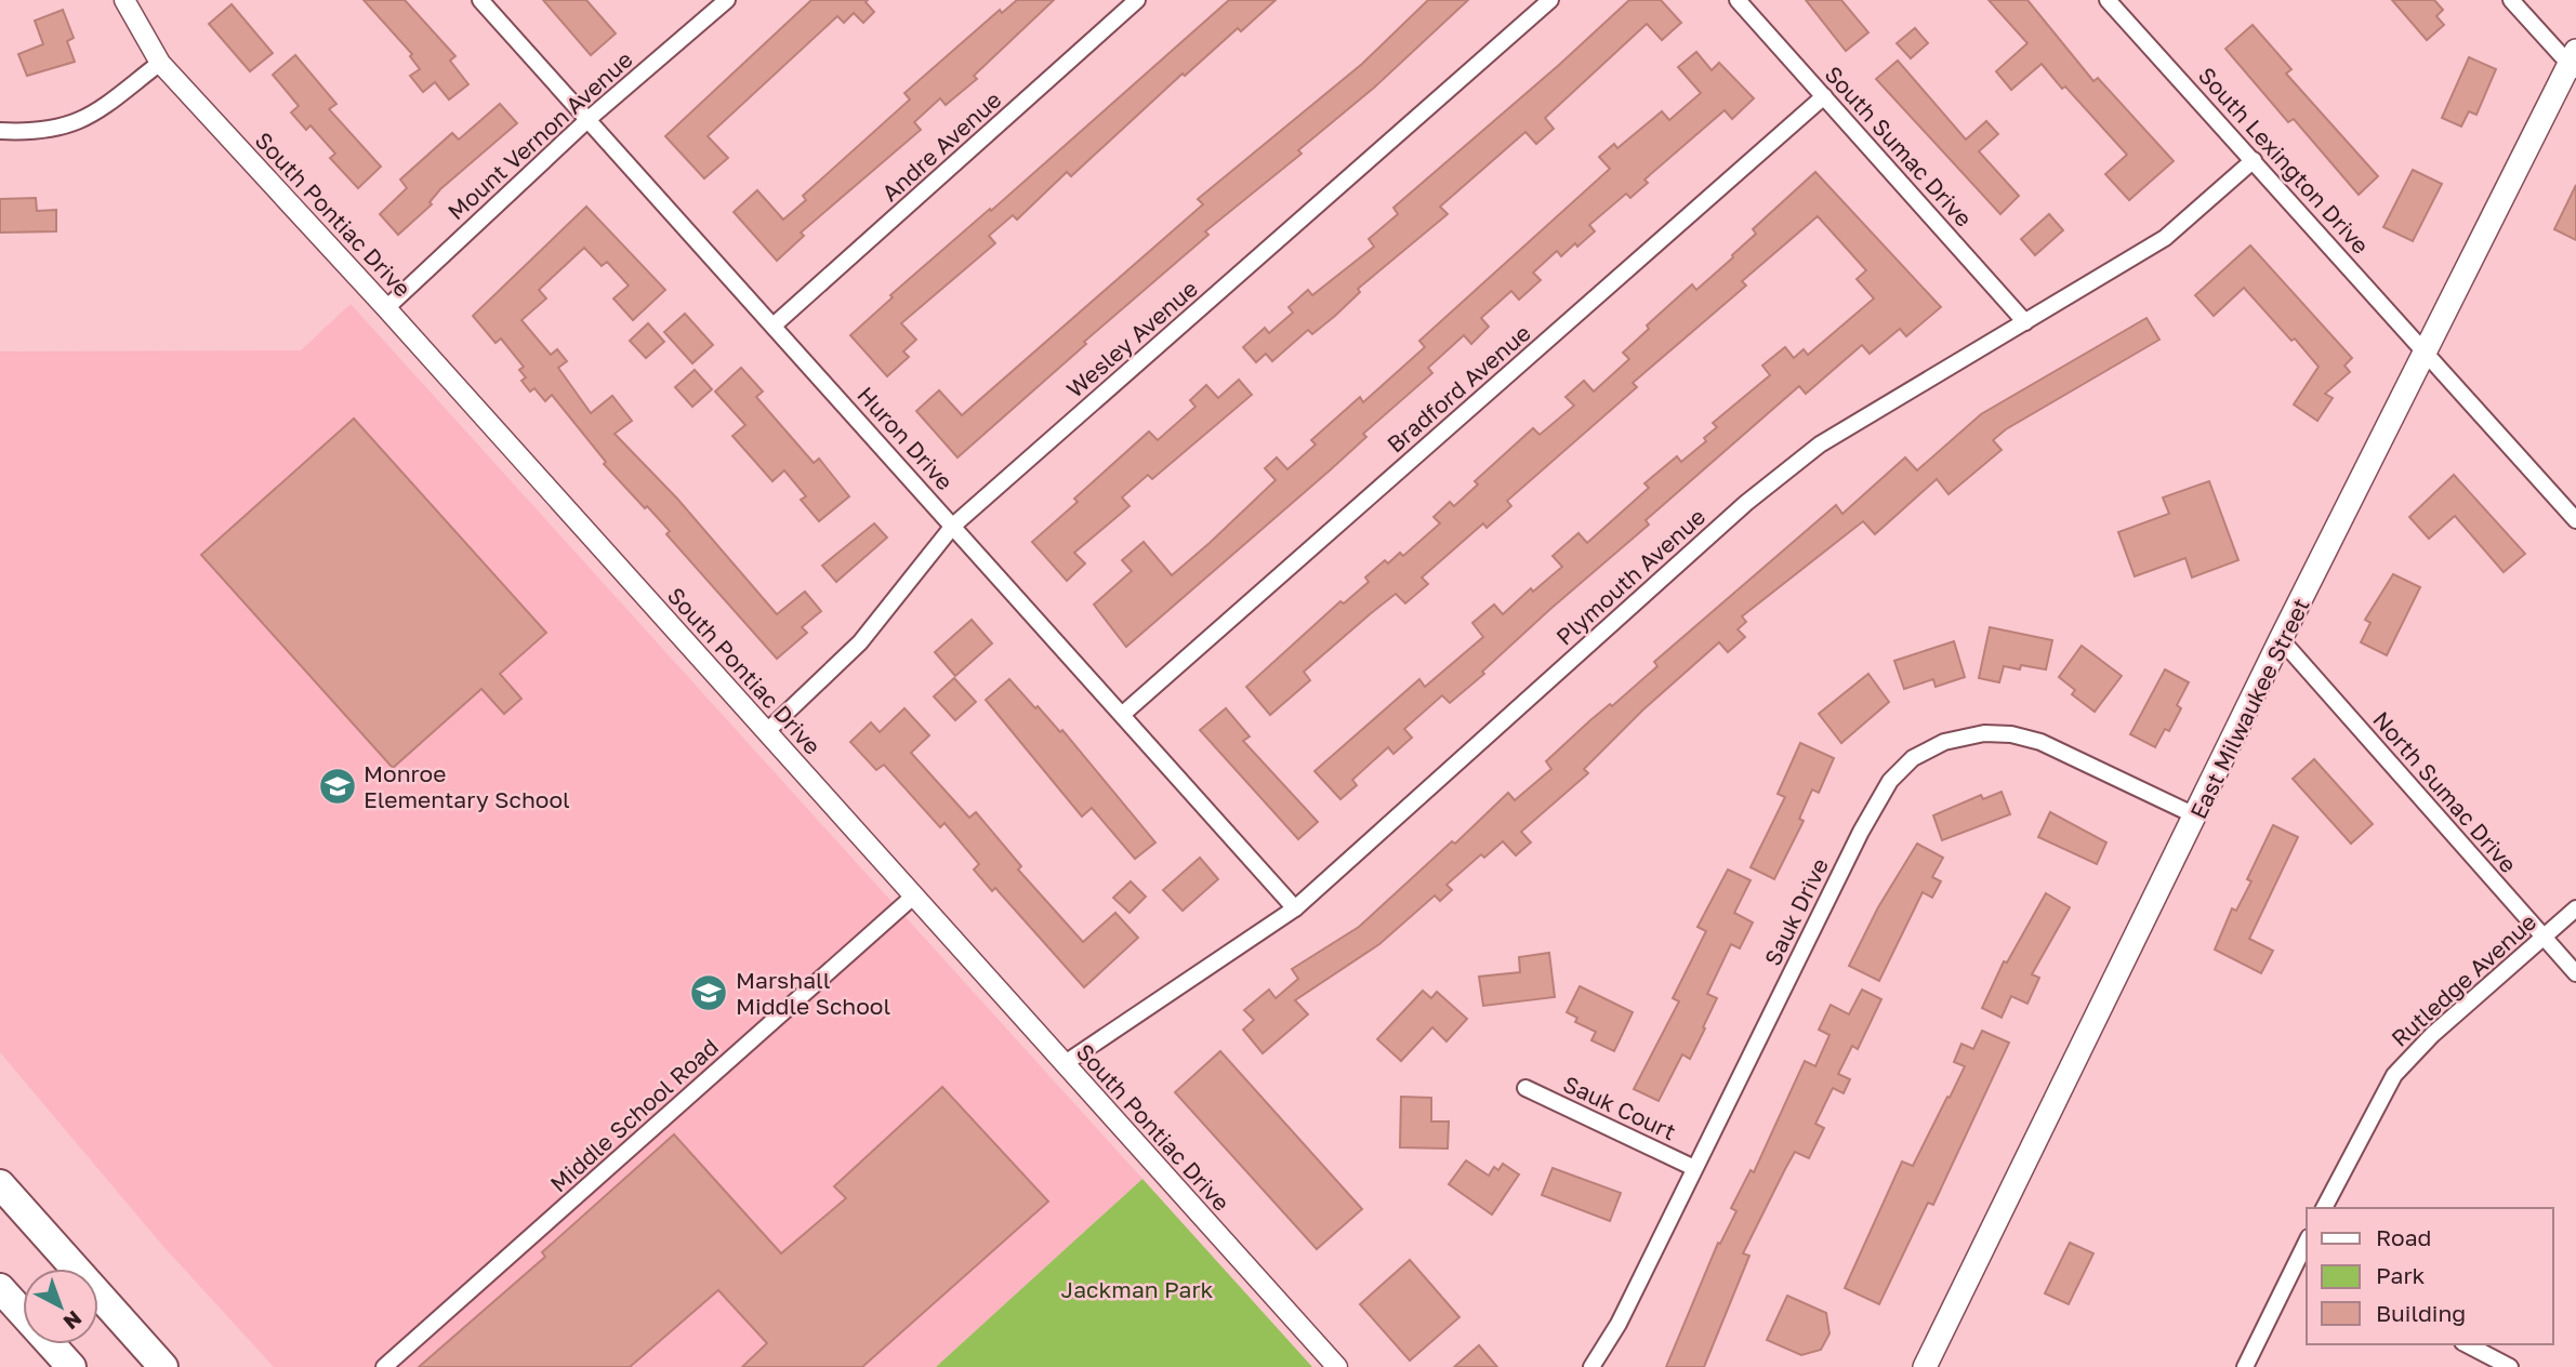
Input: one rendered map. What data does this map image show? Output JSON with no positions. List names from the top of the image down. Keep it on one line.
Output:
{"streets":{"main road":["East Milwaukee Street"],"street":["Mount Vernon Avenue","Andre Avenue","South Sumac Drive","South Lexington Drive","South Pontiac Drive","Wesley Avenue","Bradford Avenue","Huron Drive","Plymouth Avenue","North Sumac Drive","Sauk Drive","Rutledge Avenue","Sauk Court","Middle School Road"]},"crossings":[["Mount Vernon Avenue","South Pontiac Drive"],["Mount Vernon Avenue","Huron Drive"],["Andre Avenue","Huron Drive"],["South Sumac Drive","Bradford Avenue"],["South Sumac Drive","Plymouth Avenue"],["South Lexington Drive","Plymouth Avenue"],["South Lexington Drive","East Milwaukee Street"],["South Pontiac Drive","Wesley Avenue"],["South Pontiac Drive","Plymouth Avenue"],["South Pontiac Drive","Middle School Road"],["Wesley Avenue","Huron Drive"],["Bradford Avenue","Huron Drive"],["Huron Drive","Plymouth Avenue"],["East Milwaukee Street","North Sumac Drive"],["East Milwaukee Street","Sauk Drive"],["North Sumac Drive","Rutledge Avenue"],["Sauk Drive","Sauk Court"]],"parks":["Jackman Park"],"places":{"school or university":["Monroe Elementary School","Marshall Middle School"]},"legend":["Road","Park","Building"],"north":"bottom right"}
